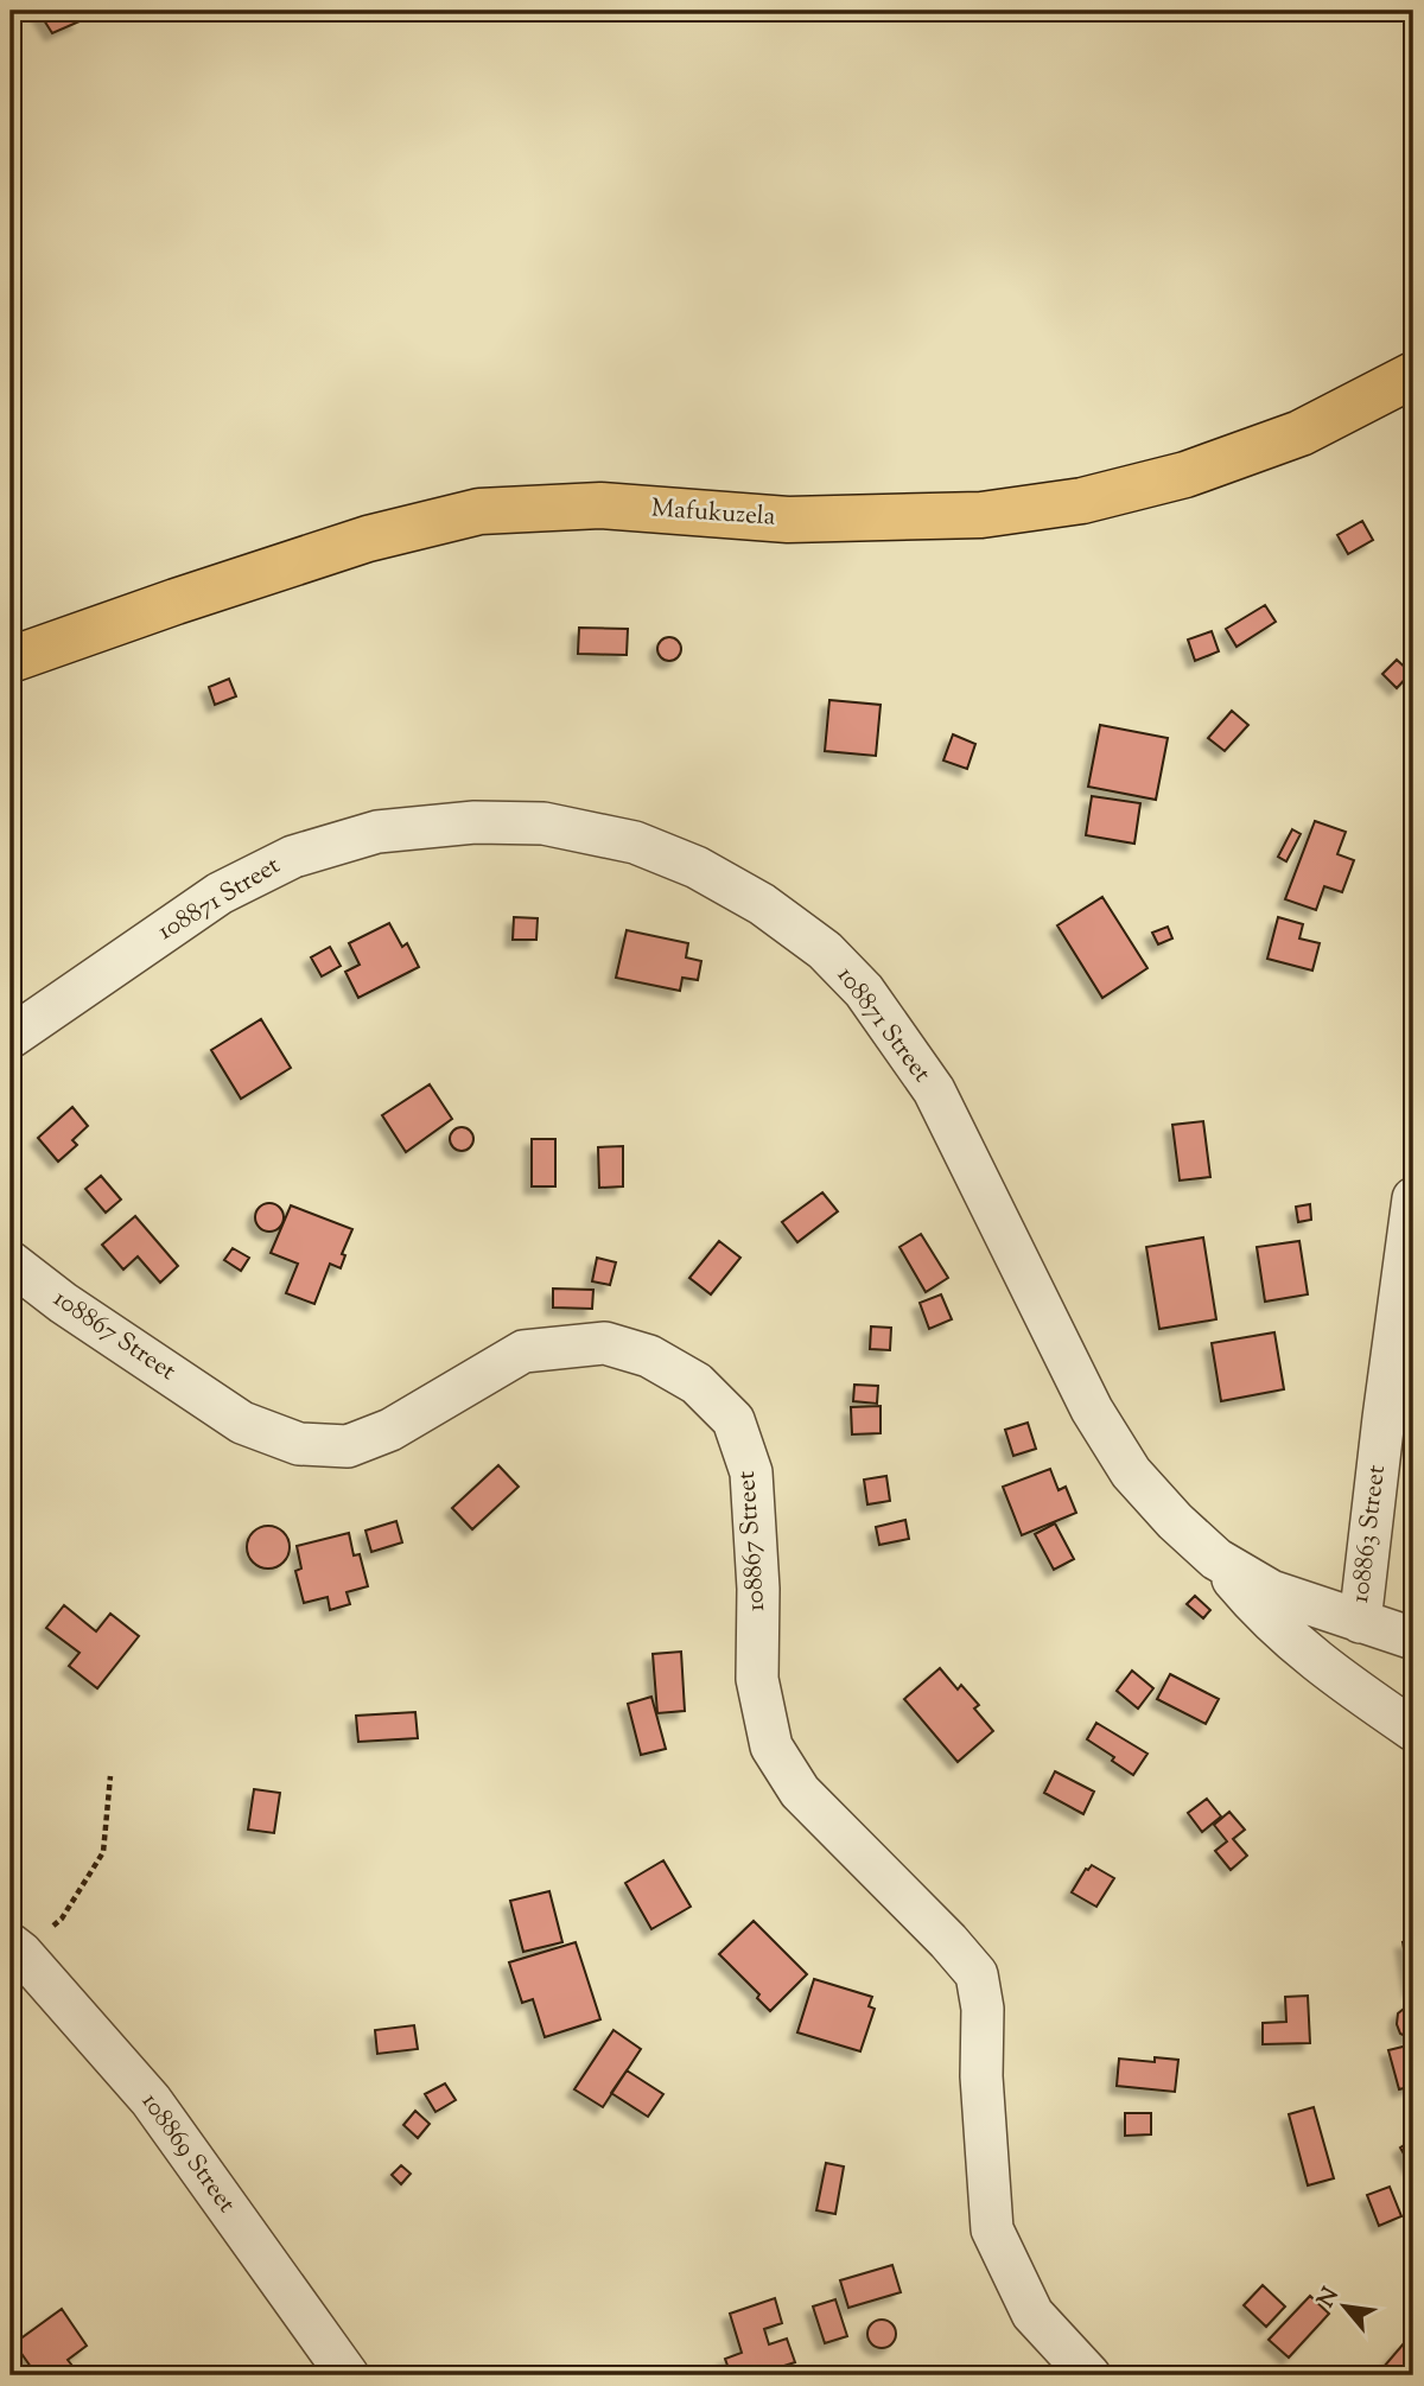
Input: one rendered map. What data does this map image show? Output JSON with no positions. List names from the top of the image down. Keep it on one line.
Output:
{"streets":{"main road":["Mafukuzela"],"street":["108871 Street","108867 Street","108863 Street","108869 Street"]},"crossings":[["108871 Street","108863 Street"]],"north":"top left"}
